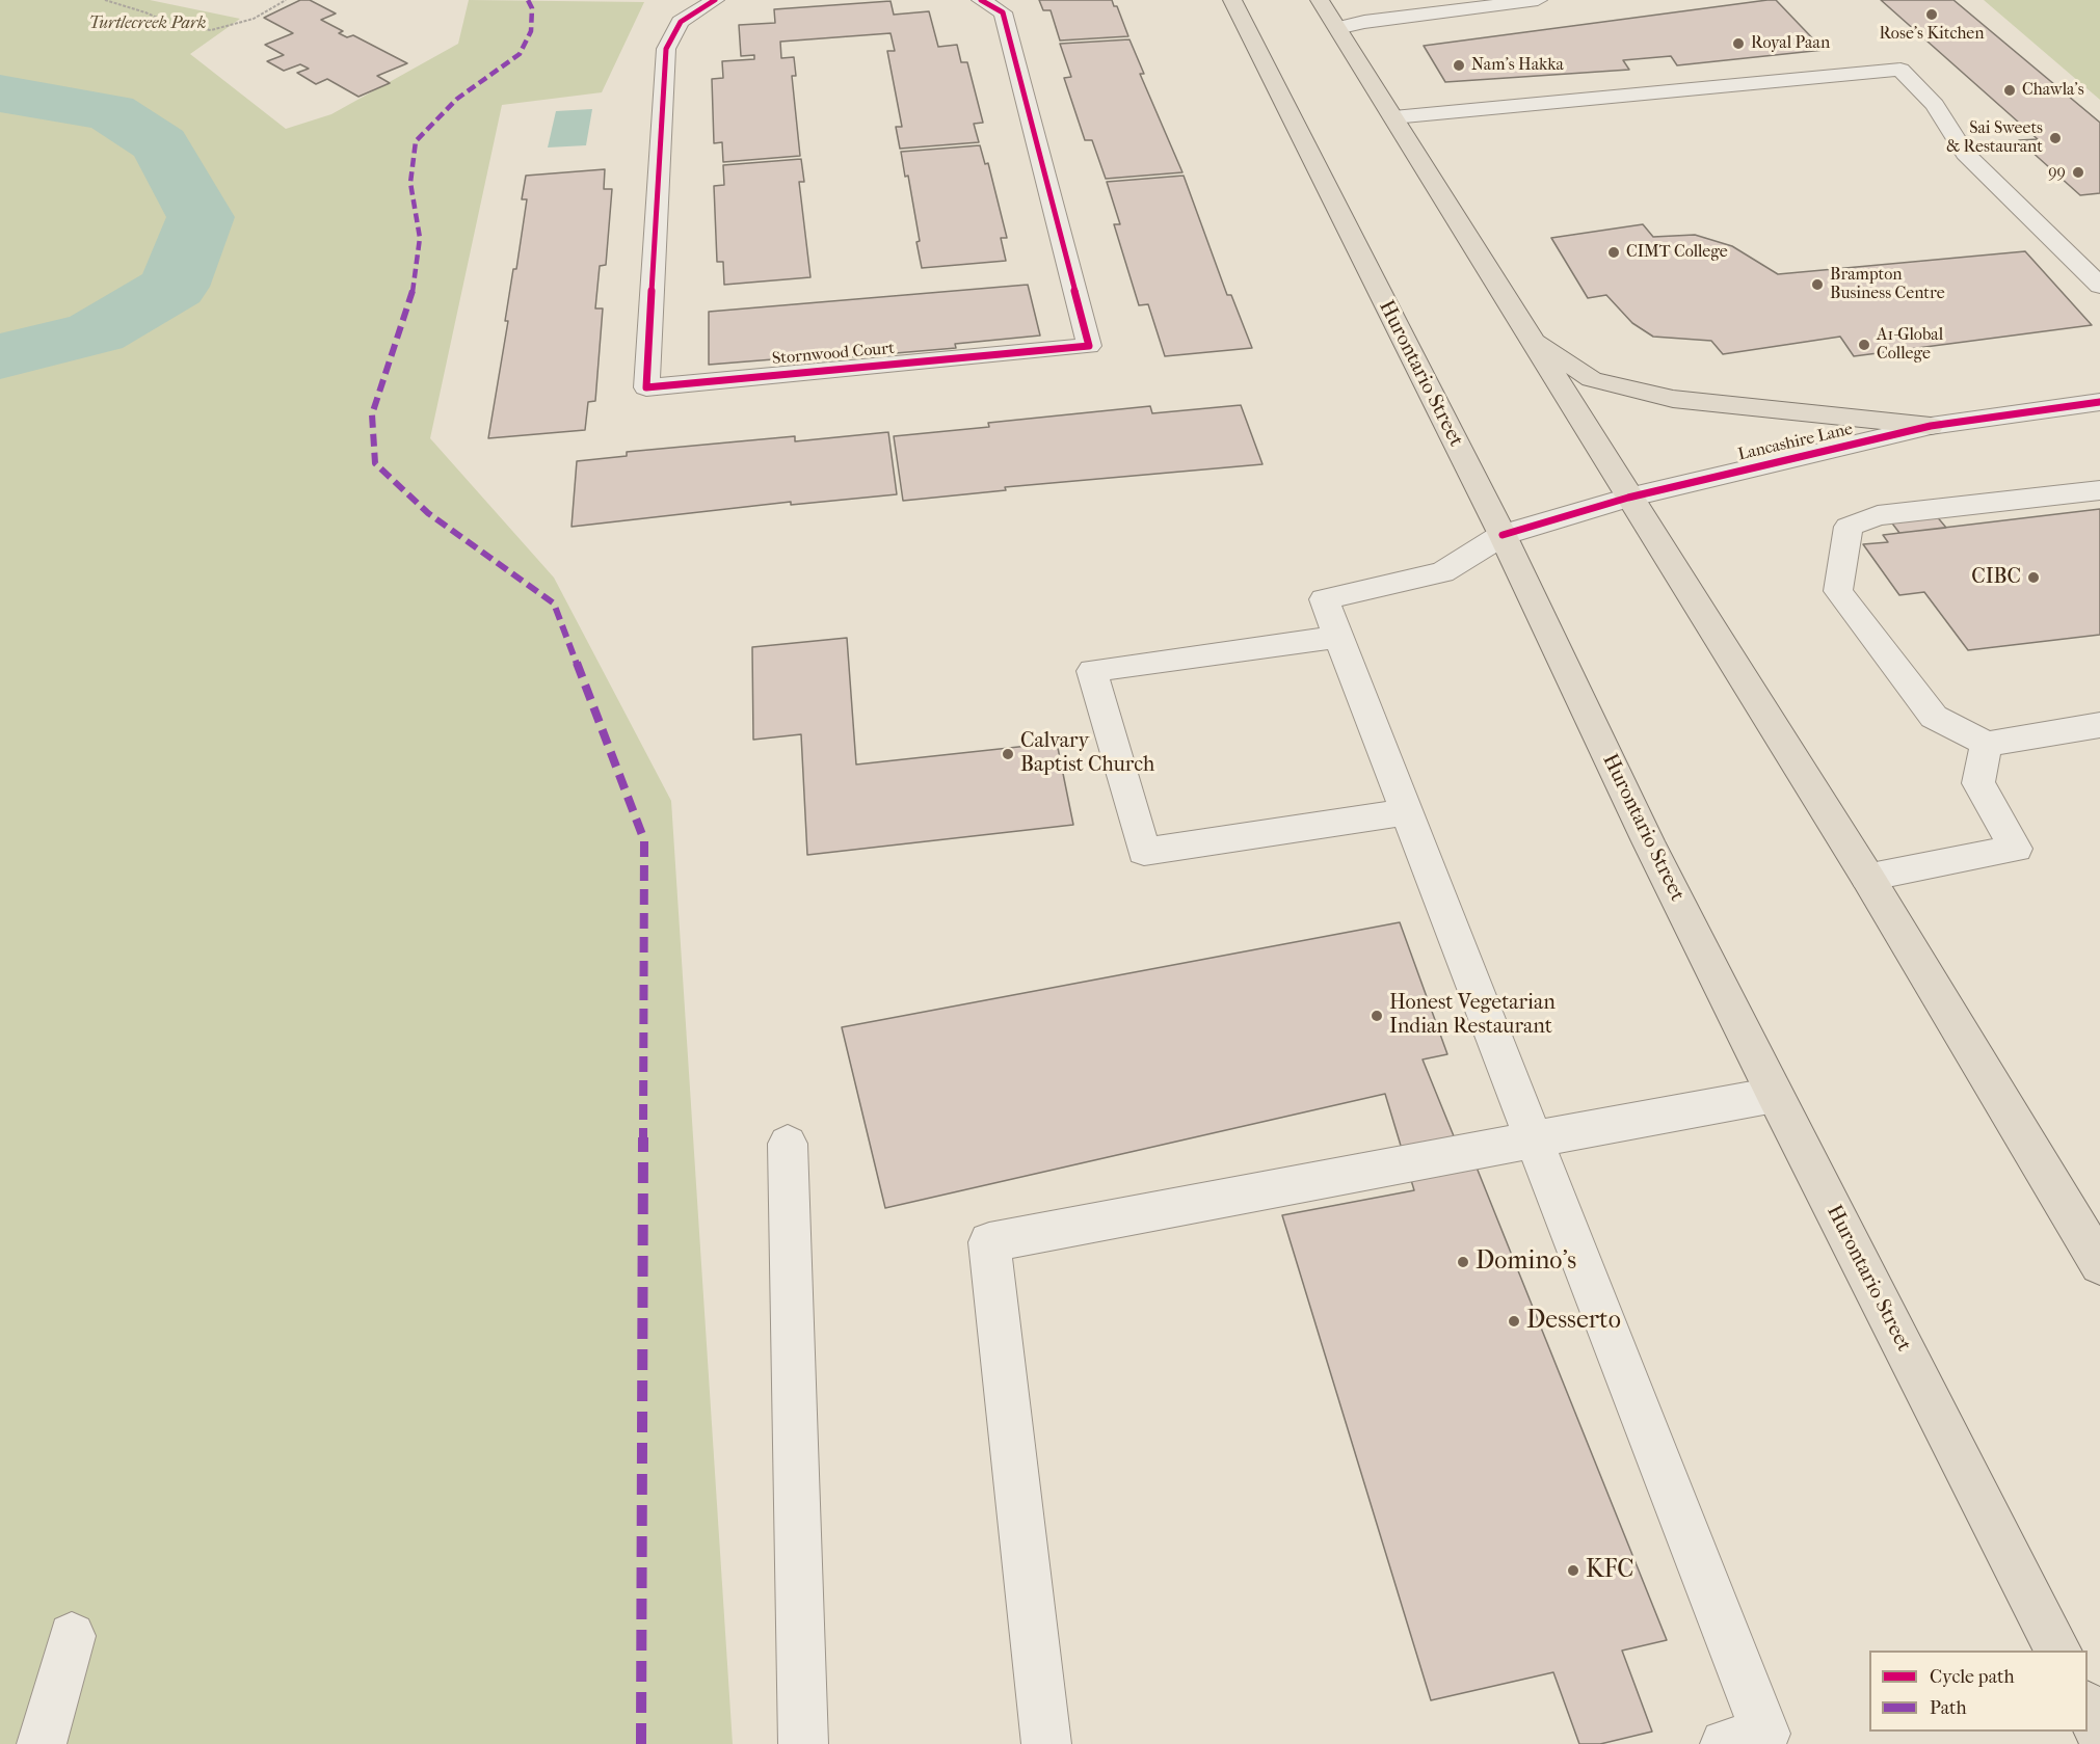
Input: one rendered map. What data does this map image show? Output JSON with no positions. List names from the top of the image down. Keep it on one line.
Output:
{"streets":{"main road":["Hurontario Street"],"street":["Stornwood Court","Lancashire Lane"]},"crossings":[["Hurontario Street","Lancashire Lane"]],"parks":["Turtlecreek Park"],"places":["Rose’s Kitchen","Royal Paan","Nam’s Hakka","Chawla’s","Sai Sweets & Restaurant","99","CIMT College","Brampton Business Centre","A1-Global College","CIBC","Calvary Baptist Church","Honest Vegetarian Indian Restaurant","Domino's","Desserto","KFC"],"legend":["Cycle path","Path"]}
